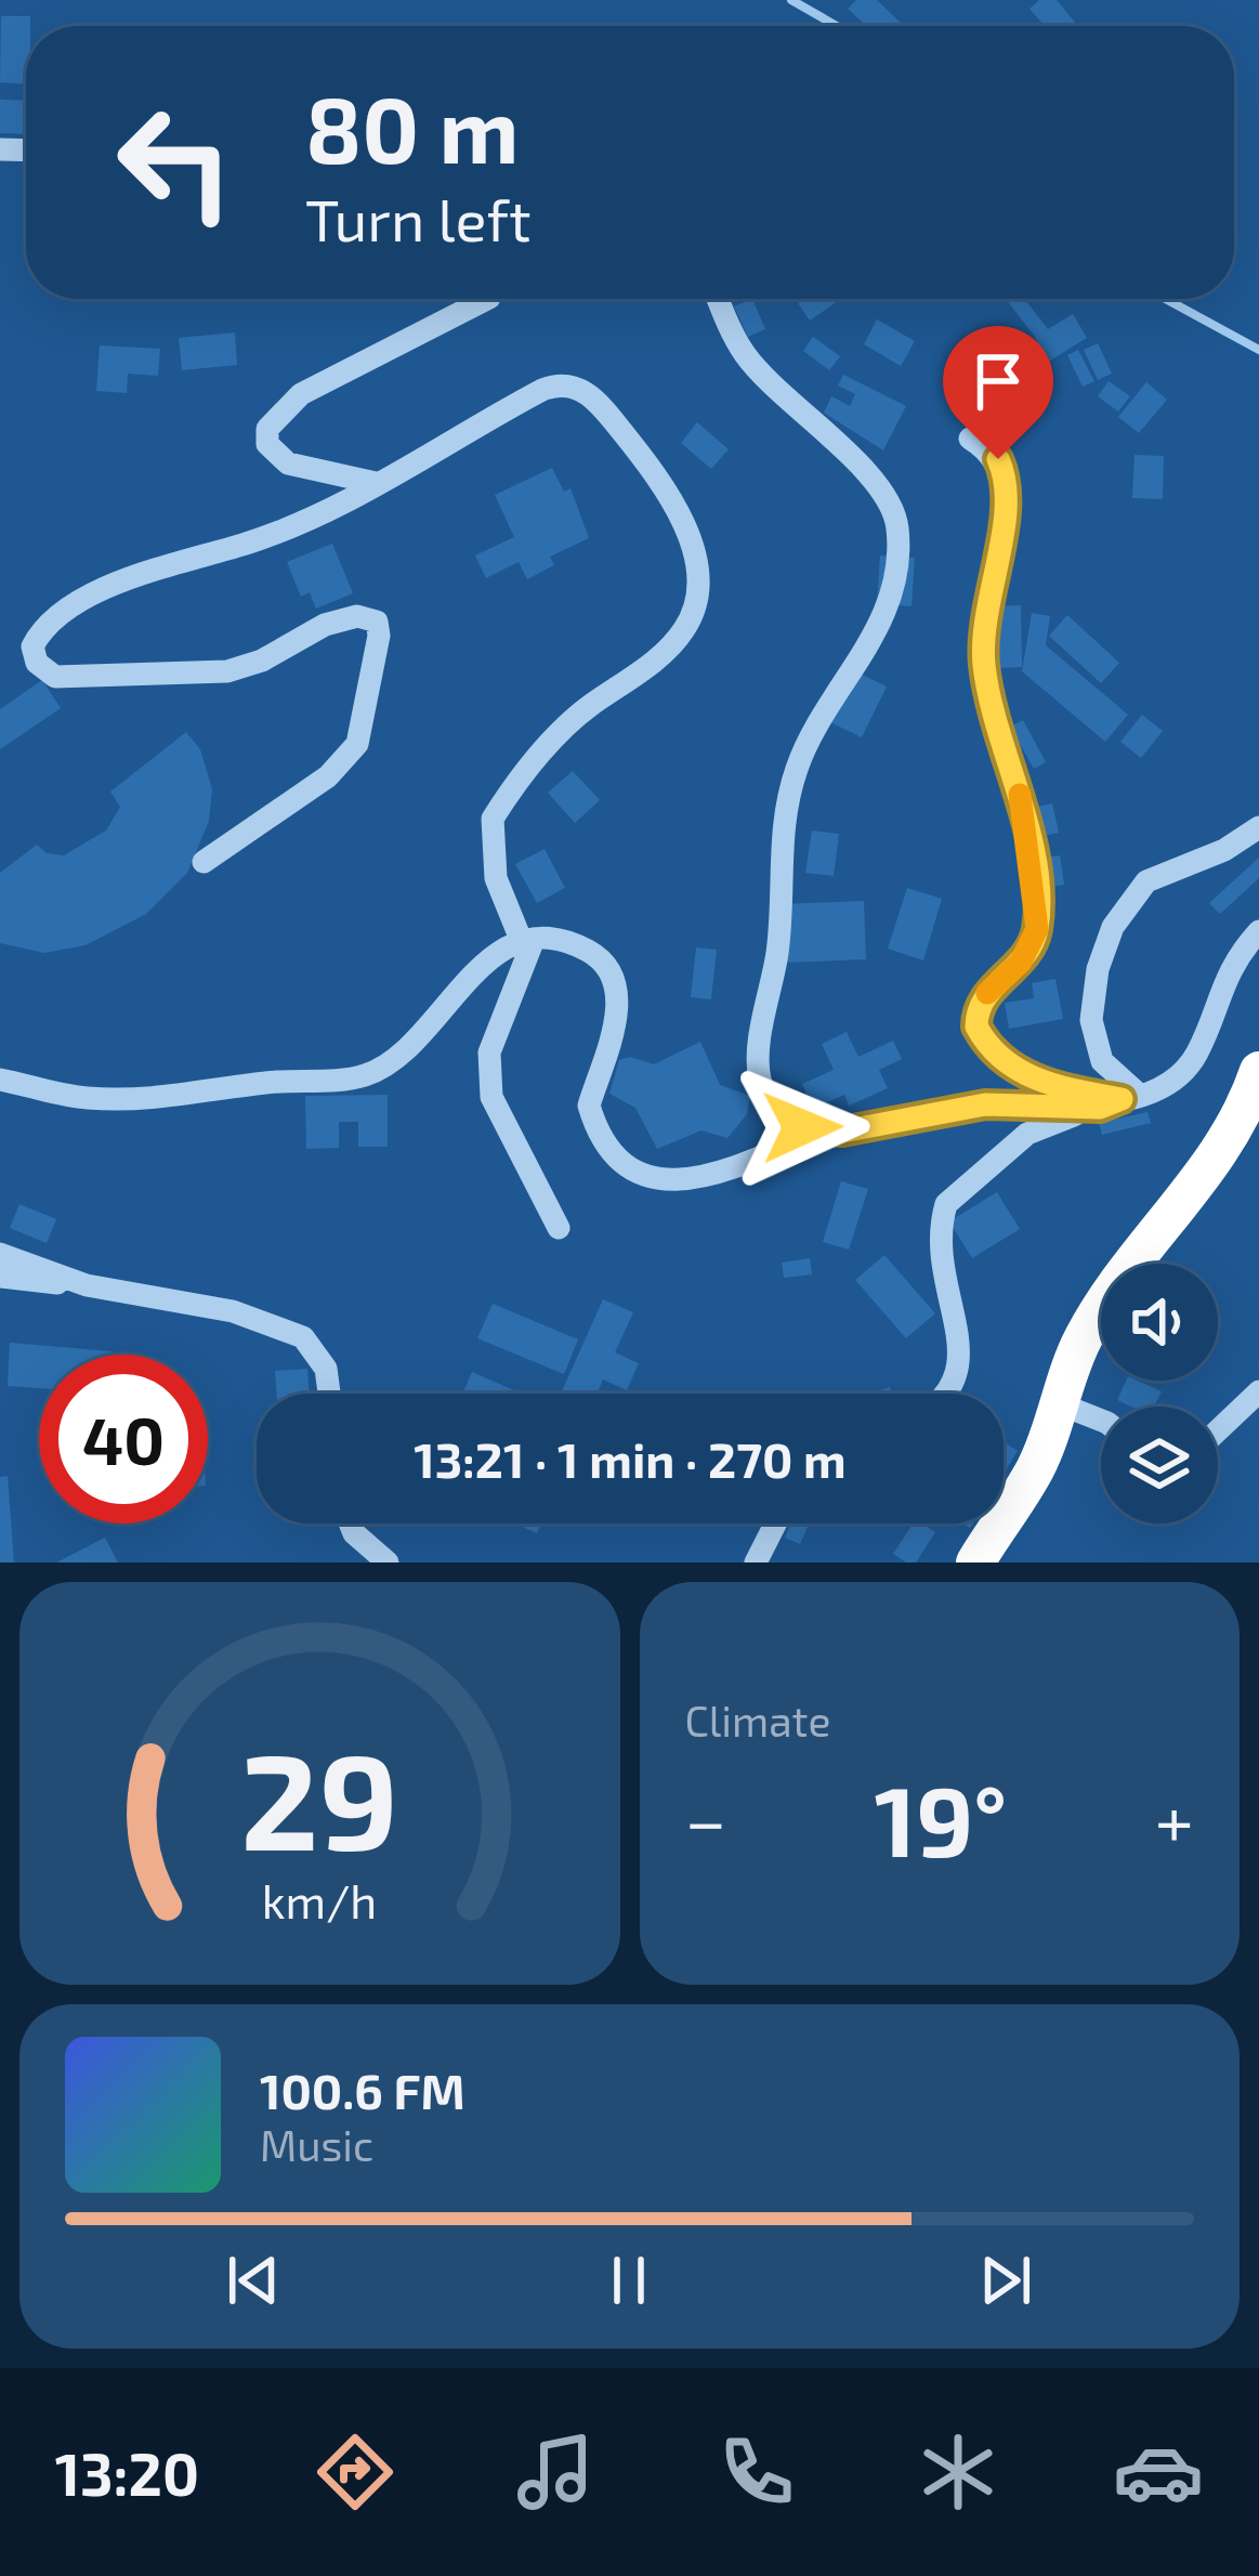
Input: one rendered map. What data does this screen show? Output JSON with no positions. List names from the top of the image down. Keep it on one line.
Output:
{"page":{"turn":["80 m","Turn left"],"limit":"40","trip":"13:21 · 1 min · 270 m","tile":"Climate","heat":["−","19°","+"],"song":["100.6 FM","Music"],"tabs":"13:20","gauge":["29","km/h"]}}
